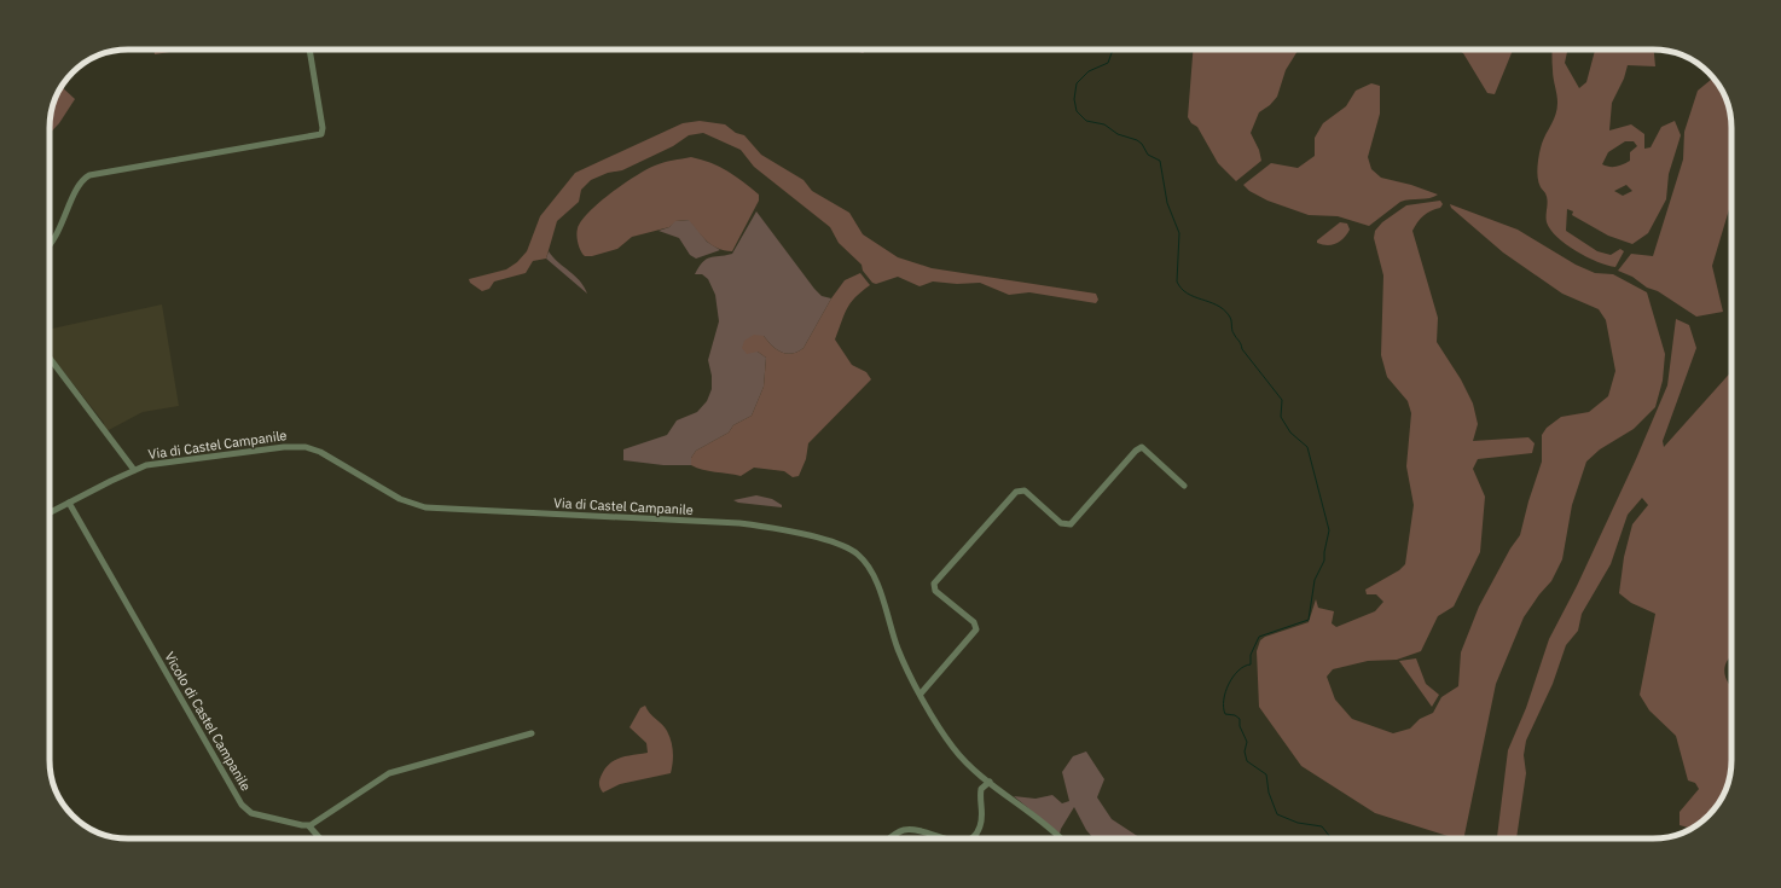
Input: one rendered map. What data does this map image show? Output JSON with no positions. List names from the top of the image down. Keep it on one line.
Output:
{"streets":{"street":["Via di Castel Campanile","Vicolo di Castel Campanile"]},"crossings":[["Via di Castel Campanile","Vicolo di Castel Campanile"]]}
